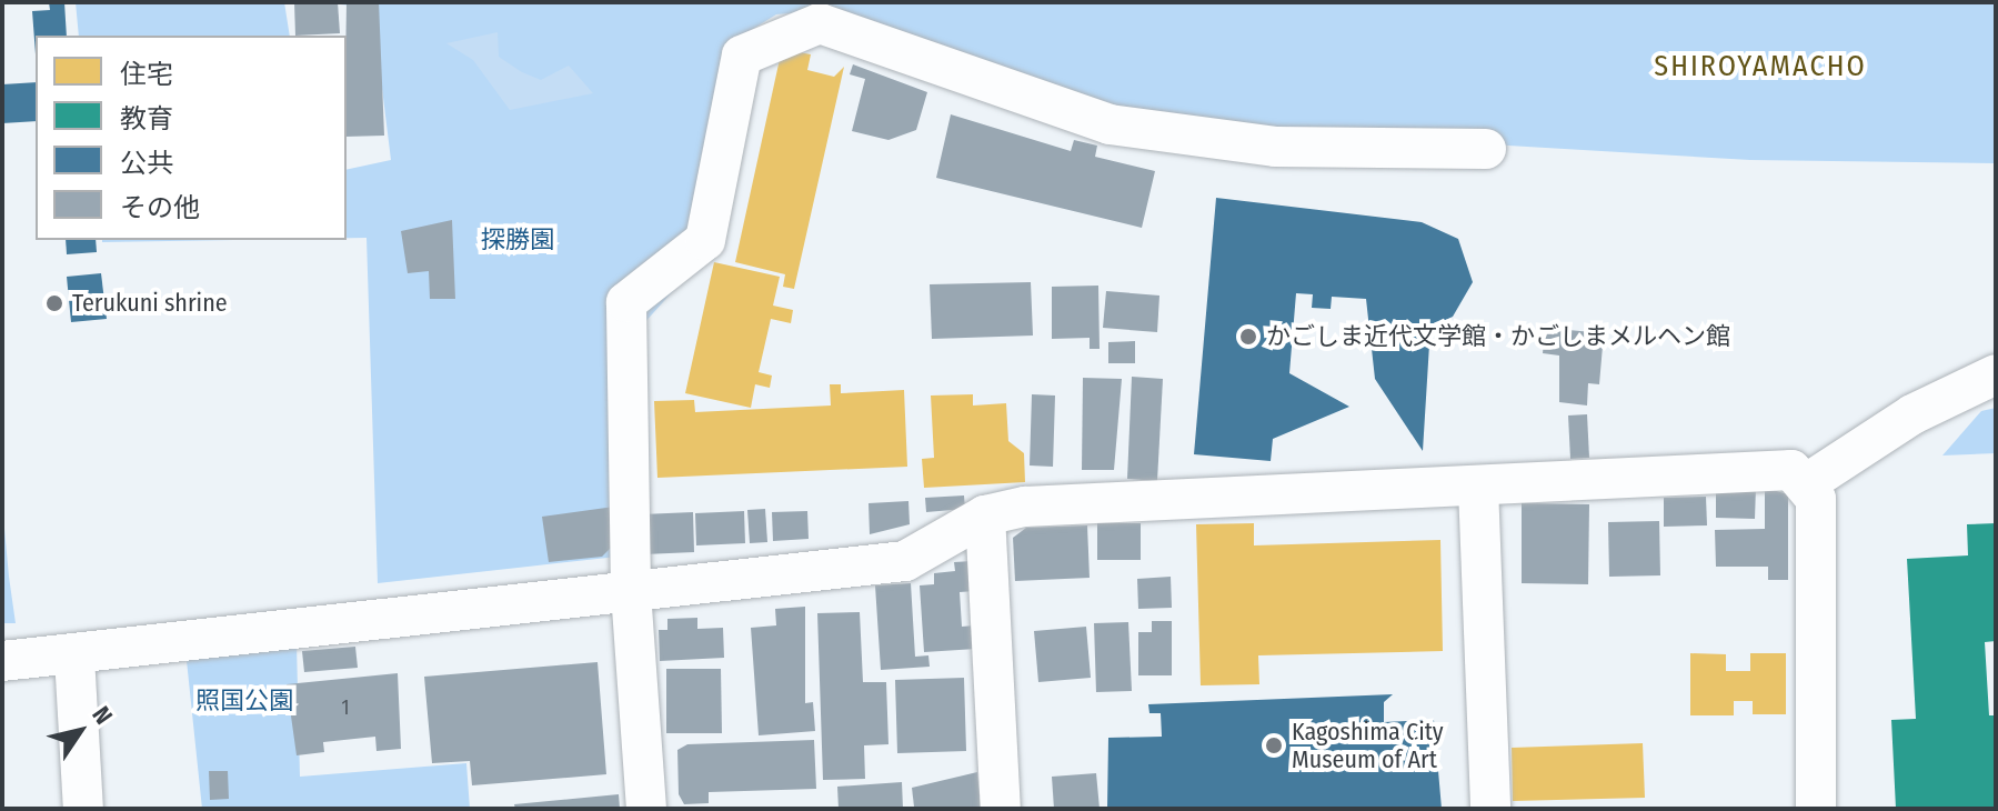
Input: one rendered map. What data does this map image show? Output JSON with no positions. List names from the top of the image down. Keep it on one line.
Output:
{"districts":["SHIROYAMACHO"],"parks":["探勝園","照国公園"],"places":["Terukuni shrine","かごしま近代文学館・かごしまメルヘン館","Kagoshima City Museum of Art"],"house_numbers":["1"],"legend":["住宅","教育","公共","その他"],"north":"top right"}
